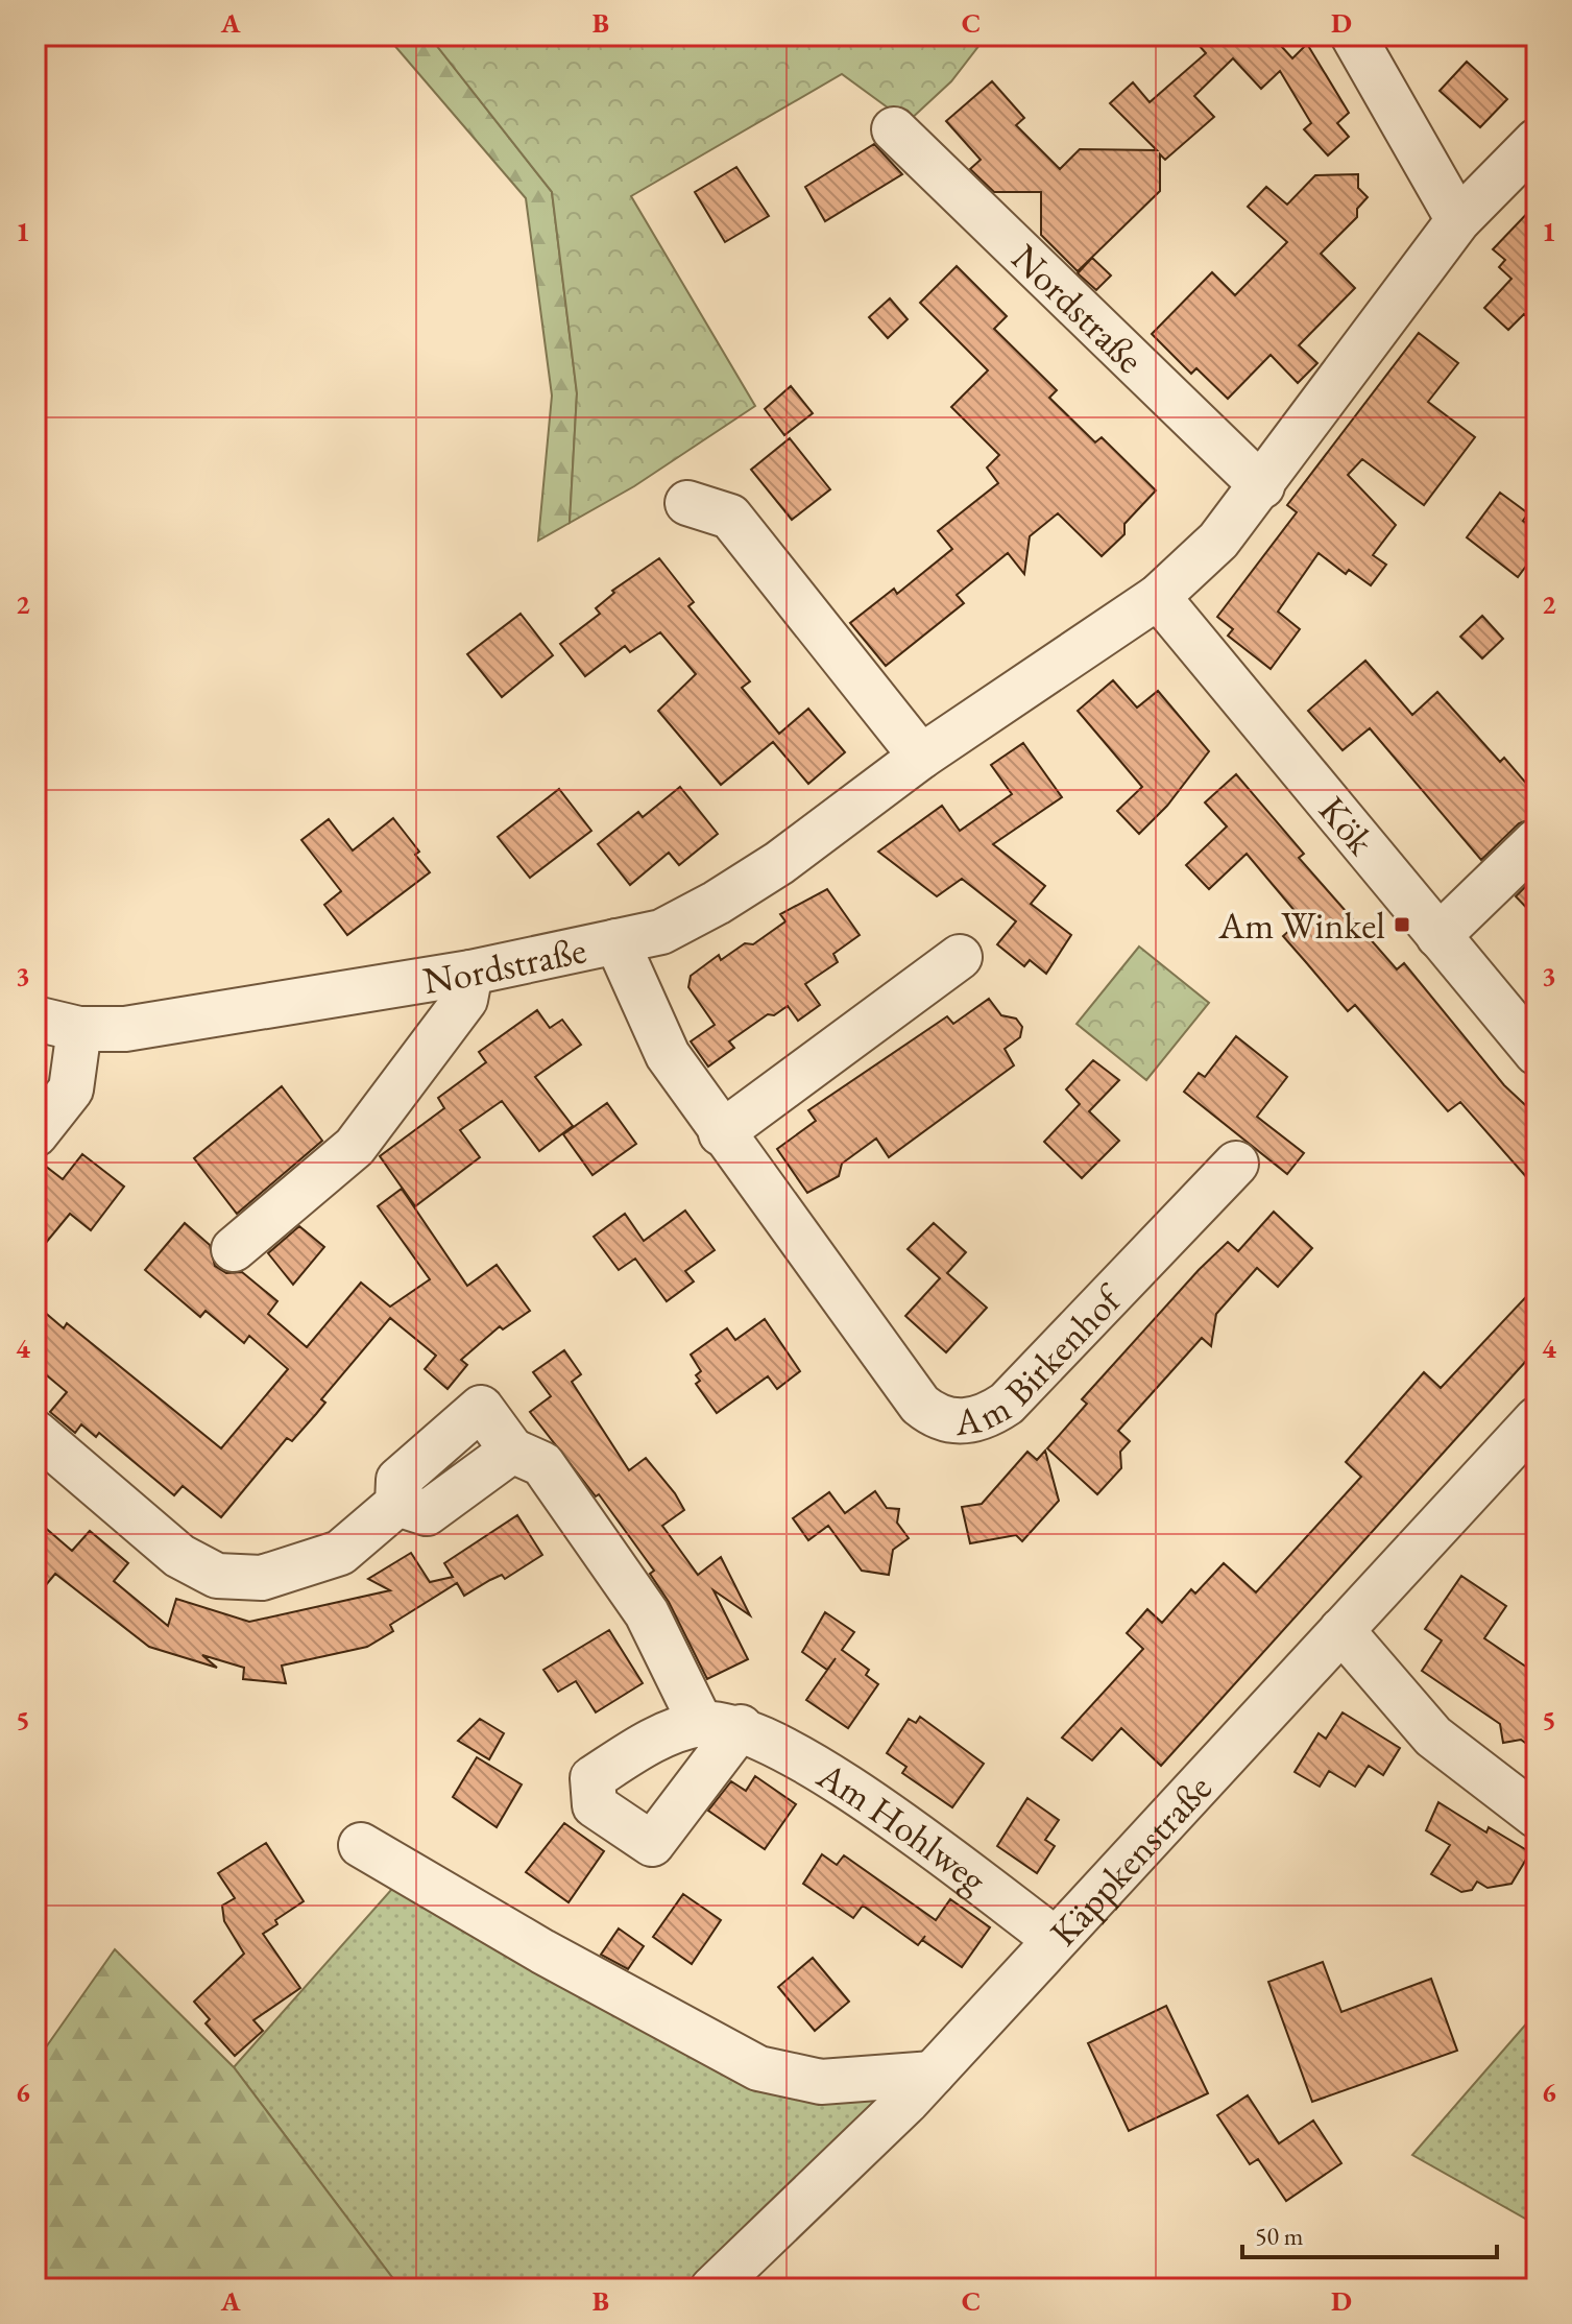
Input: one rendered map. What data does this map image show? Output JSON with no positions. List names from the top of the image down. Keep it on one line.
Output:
{"streets":{"street":["Nordstraße","Kök","Am Birkenhof","Am Hohlweg","Käppkenstraße"]},"crossings":[["Nordstraße","Kök"],["Nordstraße","Am Birkenhof"],["Am Hohlweg","Käppkenstraße"]],"places":{"transit":["Am Winkel"]},"scale_bar":"50 m","grid":{"columns":["A","B","C","D"],"rows":["1","2","3","4","5","6"]}}
